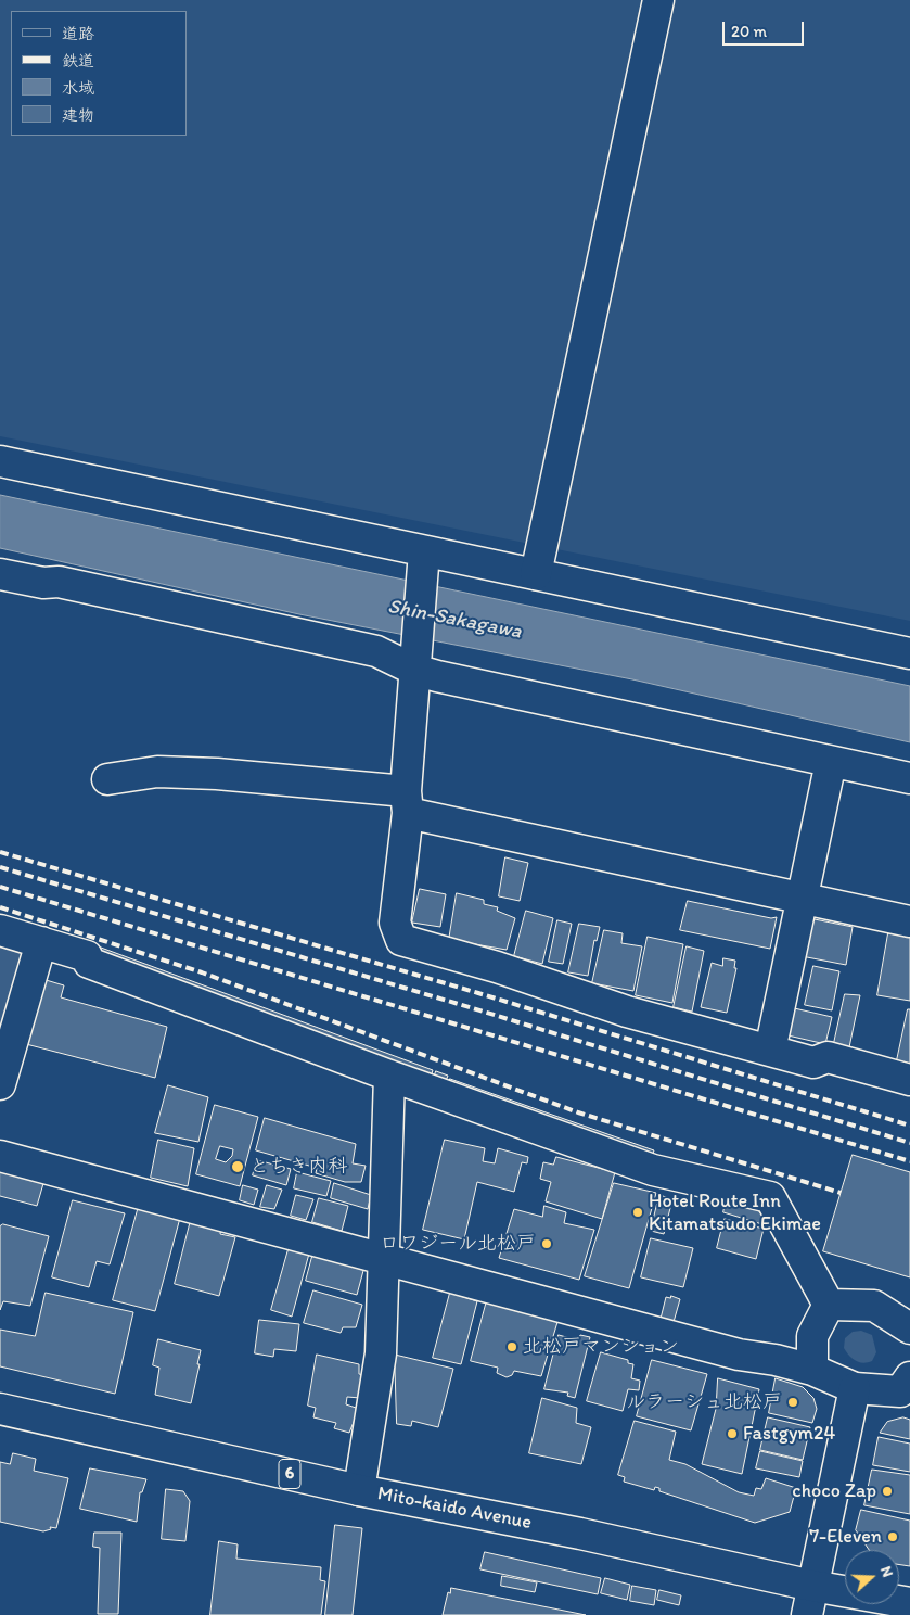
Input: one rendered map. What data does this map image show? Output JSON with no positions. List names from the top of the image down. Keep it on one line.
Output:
{"streets":{"main road":["6","Mito-kaido Avenue"]},"water":["Shin-Sakagawa"],"places":["とちき内科","Hotel Route Inn Kitamatsudo Ekimae","ロワジール北松戸","北松戸マンション","ルラーシュ北松戸","Fastgym24","choco Zap","7-Eleven"],"legend":["道路","鉄道","水域","建物"],"scale_bar":"20 m","north":"right"}
